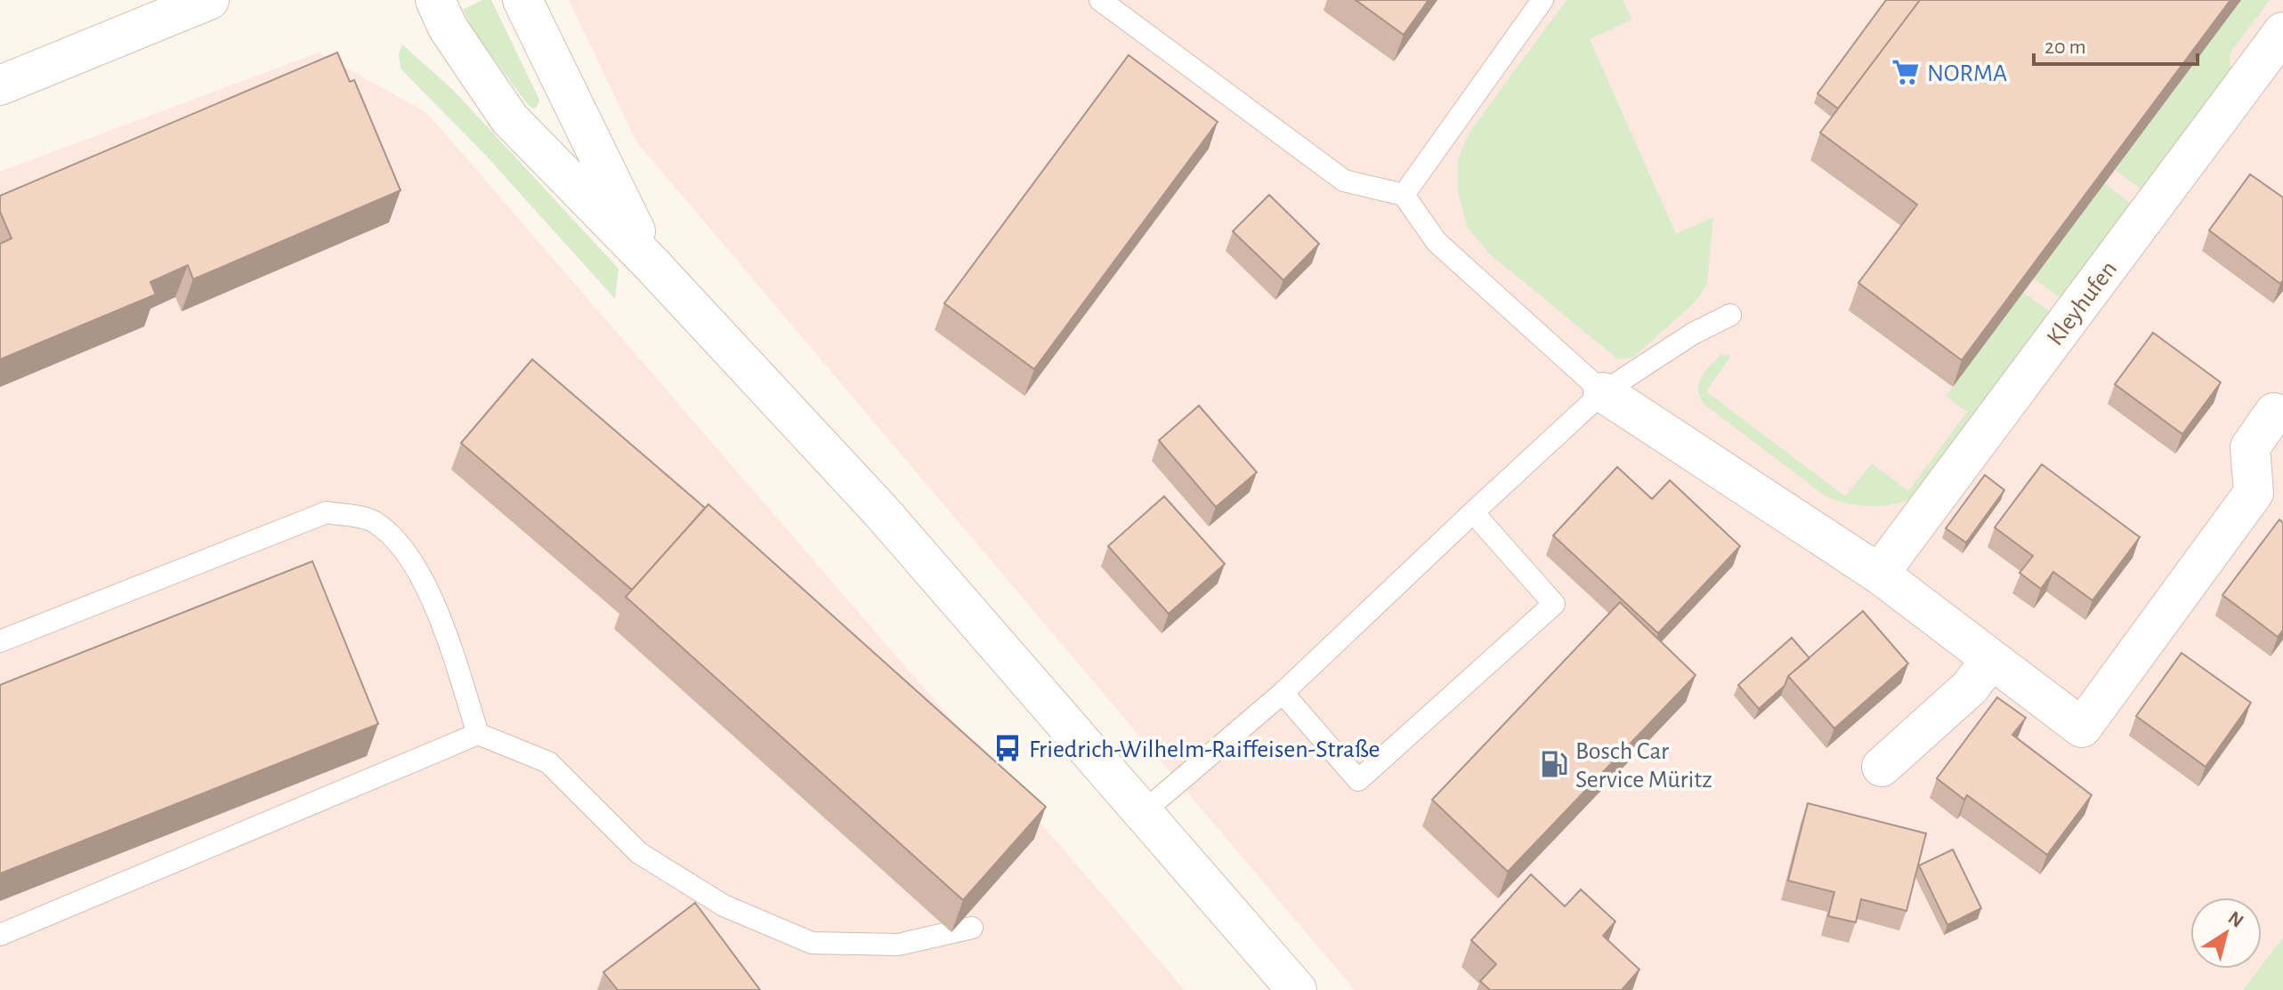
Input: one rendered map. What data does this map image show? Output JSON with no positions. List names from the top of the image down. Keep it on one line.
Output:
{"streets":{"street":["Kleyhufen"]},"places":{"supermarket":["NORMA"],"bus stop":["Friedrich-Wilhelm-Raiffeisen-Straße"],"fuel station":["Bosch Car Service Müritz"]},"scale_bar":"20 m","north":"top right"}
